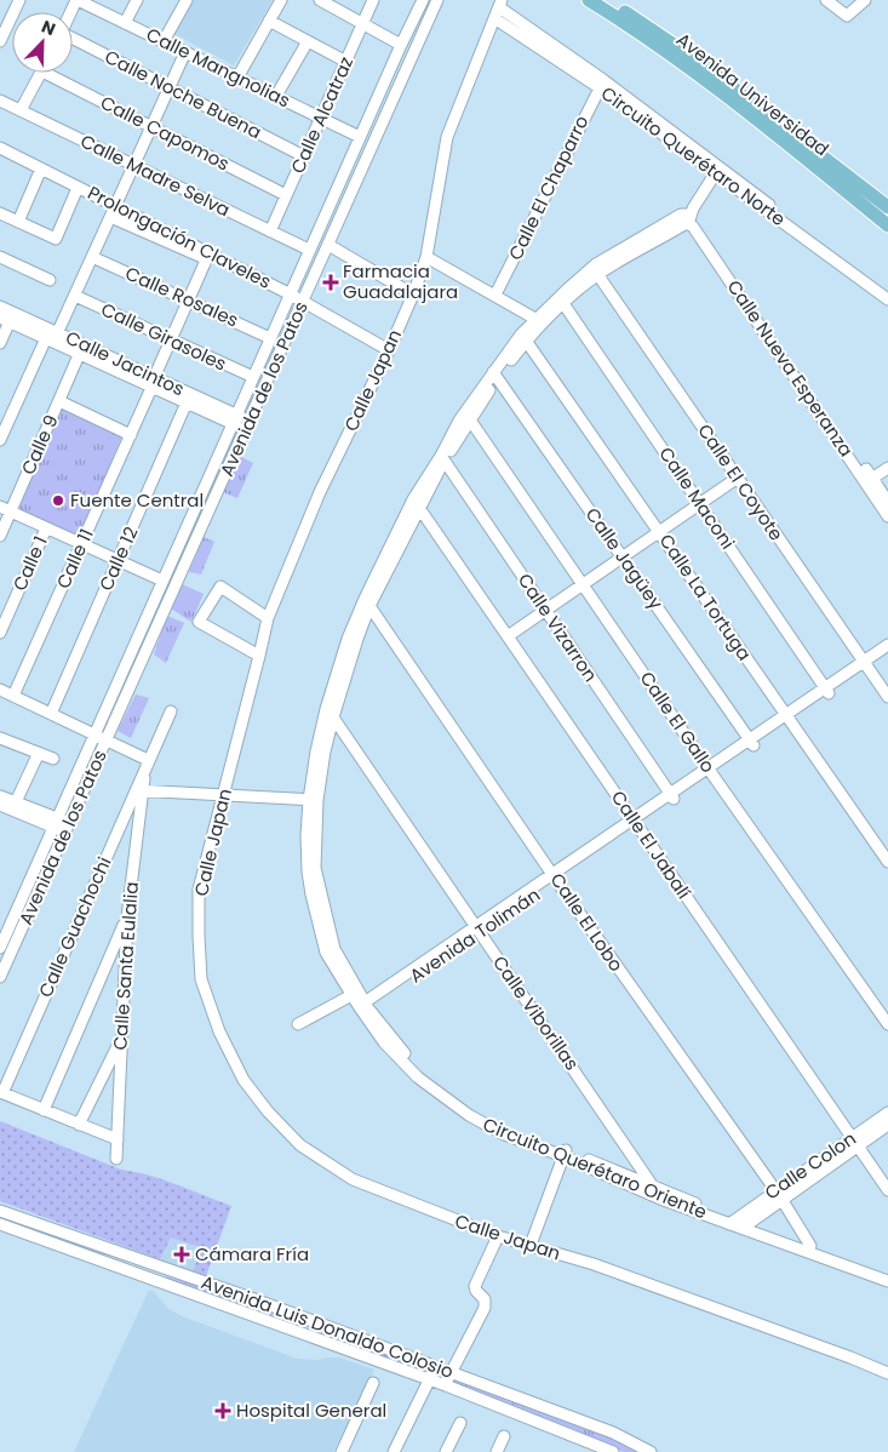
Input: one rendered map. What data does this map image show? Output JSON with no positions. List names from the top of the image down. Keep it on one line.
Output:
{"streets":{"main road":["Avenida Universidad"],"street":["Calle Mangnolias","Calle Noche Buena","Calle Alcatraz","Calle Capomos","Circuito Querétaro Norte","Calle Madre Selva","Calle El Chaparro","Prolongación Claveles","Calle Rosales","Calle Girasoles","Calle Jacintos","Calle Nueva Esperanza","Calle Japan","Avenida de los Patos","Calle 9","Calle El Coyote","Calle Maconi","Calle 11","Calle 12","Calle Jagüey","Calle 1","Calle La Tortuga","Calle Vizarron","Calle El Gallo","Calle El Jabalí","Calle El Lobo","Calle Guachochi","Avenida Tolimán","Calle Santa Eulalia","Calle Viborillas","Calle Colon","Circuito Querétaro Oriente","Avenida Luis Donaldo Colosio"]},"crossings":[["Calle Mangnolias","Calle Alcatraz"],["Calle Mangnolias","Avenida de los Patos"],["Calle Noche Buena","Calle Alcatraz"],["Calle Alcatraz","Calle Capomos"],["Calle Alcatraz","Calle Madre Selva"],["Circuito Querétaro Norte","Calle El Chaparro"],["Circuito Querétaro Norte","Calle Japan"],["Calle Madre Selva","Avenida de los Patos"],["Prolongación Claveles","Calle Japan"],["Prolongación Claveles","Avenida de los Patos"],["Prolongación Claveles","Calle 11"],["Calle Rosales","Avenida de los Patos"],["Calle Rosales","Calle 11"],["Calle Girasoles","Avenida de los Patos"],["Calle Girasoles","Calle 11"],["Calle Jacintos","Avenida de los Patos"],["Calle Jacintos","Calle 9"],["Calle Jacintos","Calle 11"],["Calle Jacintos","Calle 12"],["Calle Nueva Esperanza","Circuito Querétaro Oriente"],["Calle El Coyote","Avenida Tolimán"],["Calle El Coyote","Circuito Querétaro Oriente"],["Calle Maconi","Avenida Tolimán"],["Calle Maconi","Circuito Querétaro Oriente"],["Calle Jagüey","Avenida Tolimán"],["Calle Jagüey","Circuito Querétaro Oriente"],["Calle La Tortuga","Avenida Tolimán"],["Calle La Tortuga","Circuito Querétaro Oriente"],["Calle Vizarron","Avenida Tolimán"],["Calle Vizarron","Circuito Querétaro Oriente"],["Calle El Gallo","Avenida Tolimán"],["Calle El Gallo","Circuito Querétaro Oriente"],["Calle El Jabalí","Avenida Tolimán"],["Calle El Jabalí","Calle Colon"],["Calle El Jabalí","Circuito Querétaro Oriente"],["Calle El Lobo","Avenida Tolimán"],["Calle El Lobo","Calle Colon"],["Calle El Lobo","Circuito Querétaro Oriente"],["Calle Guachochi","Calle Santa Eulalia"],["Avenida Tolimán","Calle Viborillas"],["Avenida Tolimán","Circuito Querétaro Oriente"],["Calle Viborillas","Circuito Querétaro Oriente"],["Calle Colon","Circuito Querétaro Oriente"]],"places":{"health":["Farmacia Guadalajara","Cámara Fría","Hospital General"],"other":["Fuente Central"]},"north":"top right"}
